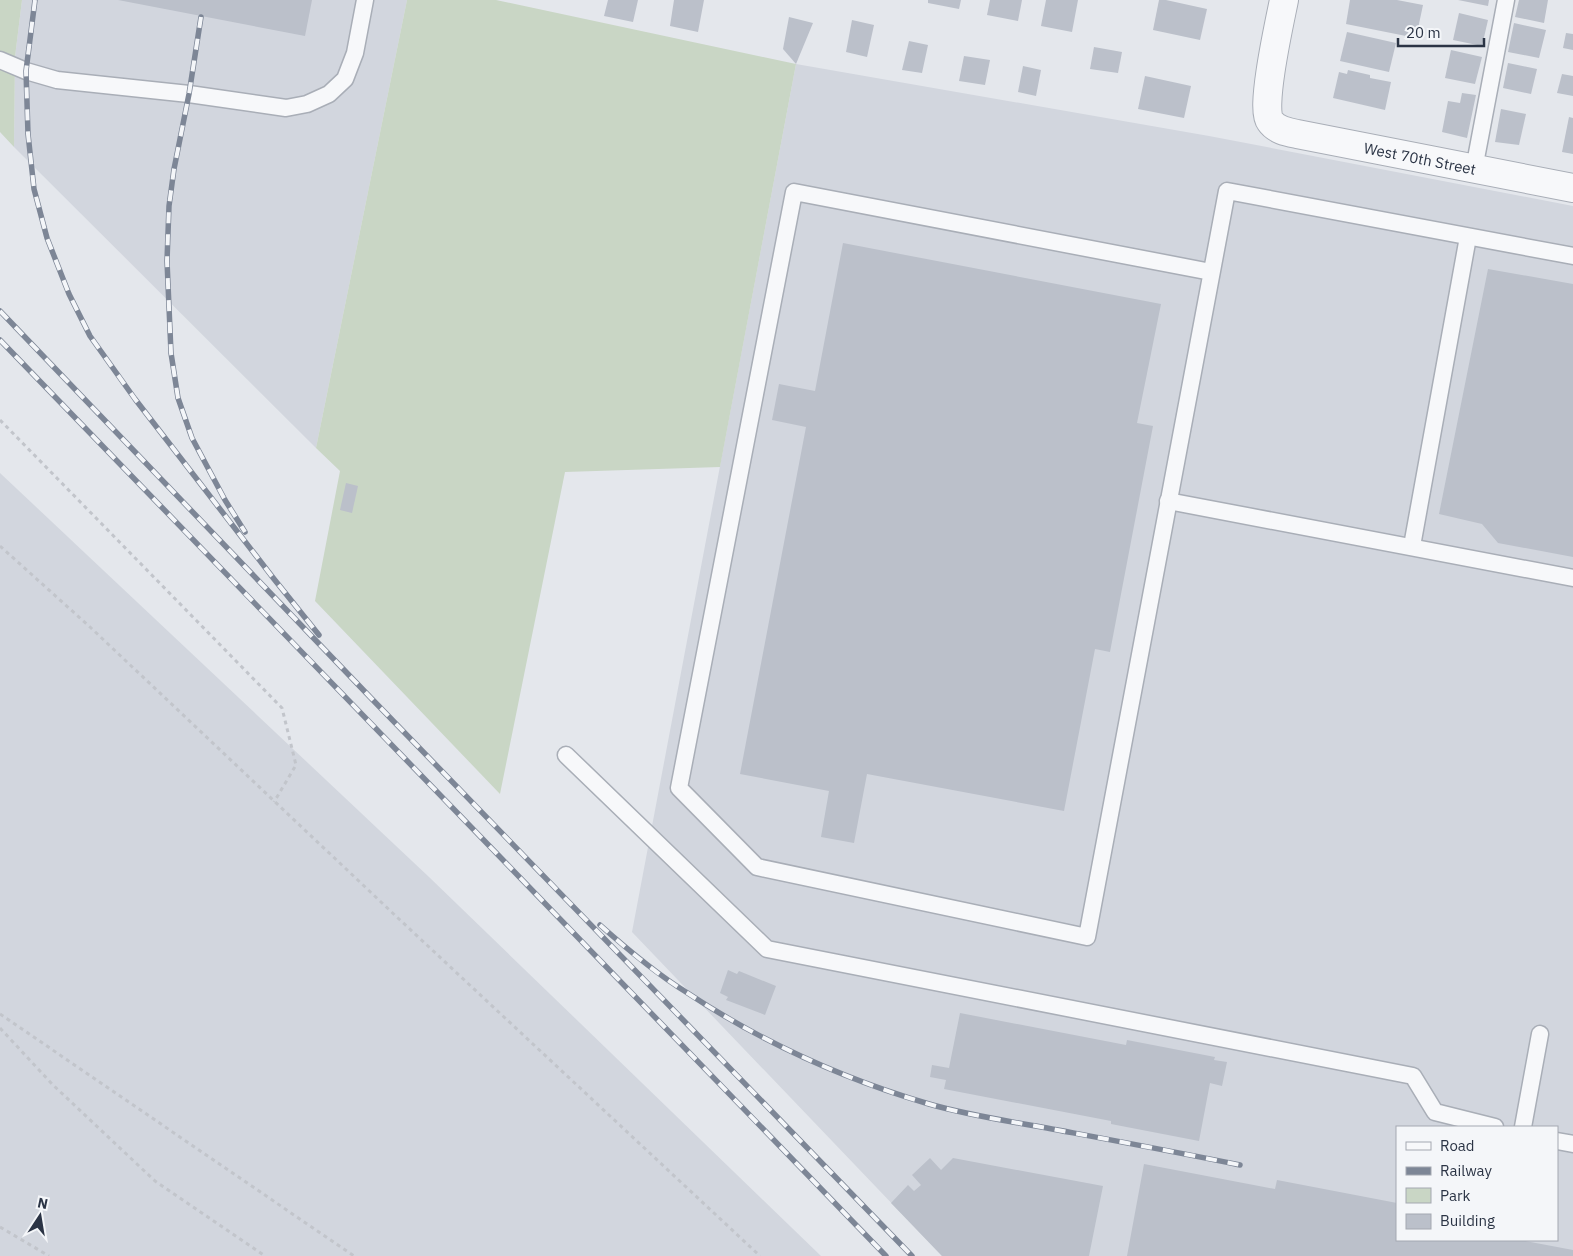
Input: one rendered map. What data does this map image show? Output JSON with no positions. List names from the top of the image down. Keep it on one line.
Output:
{"streets":{"street":["West 70th Street"]},"legend":["Road","Railway","Park","Building"],"scale_bar":"20 m","north":"top"}
